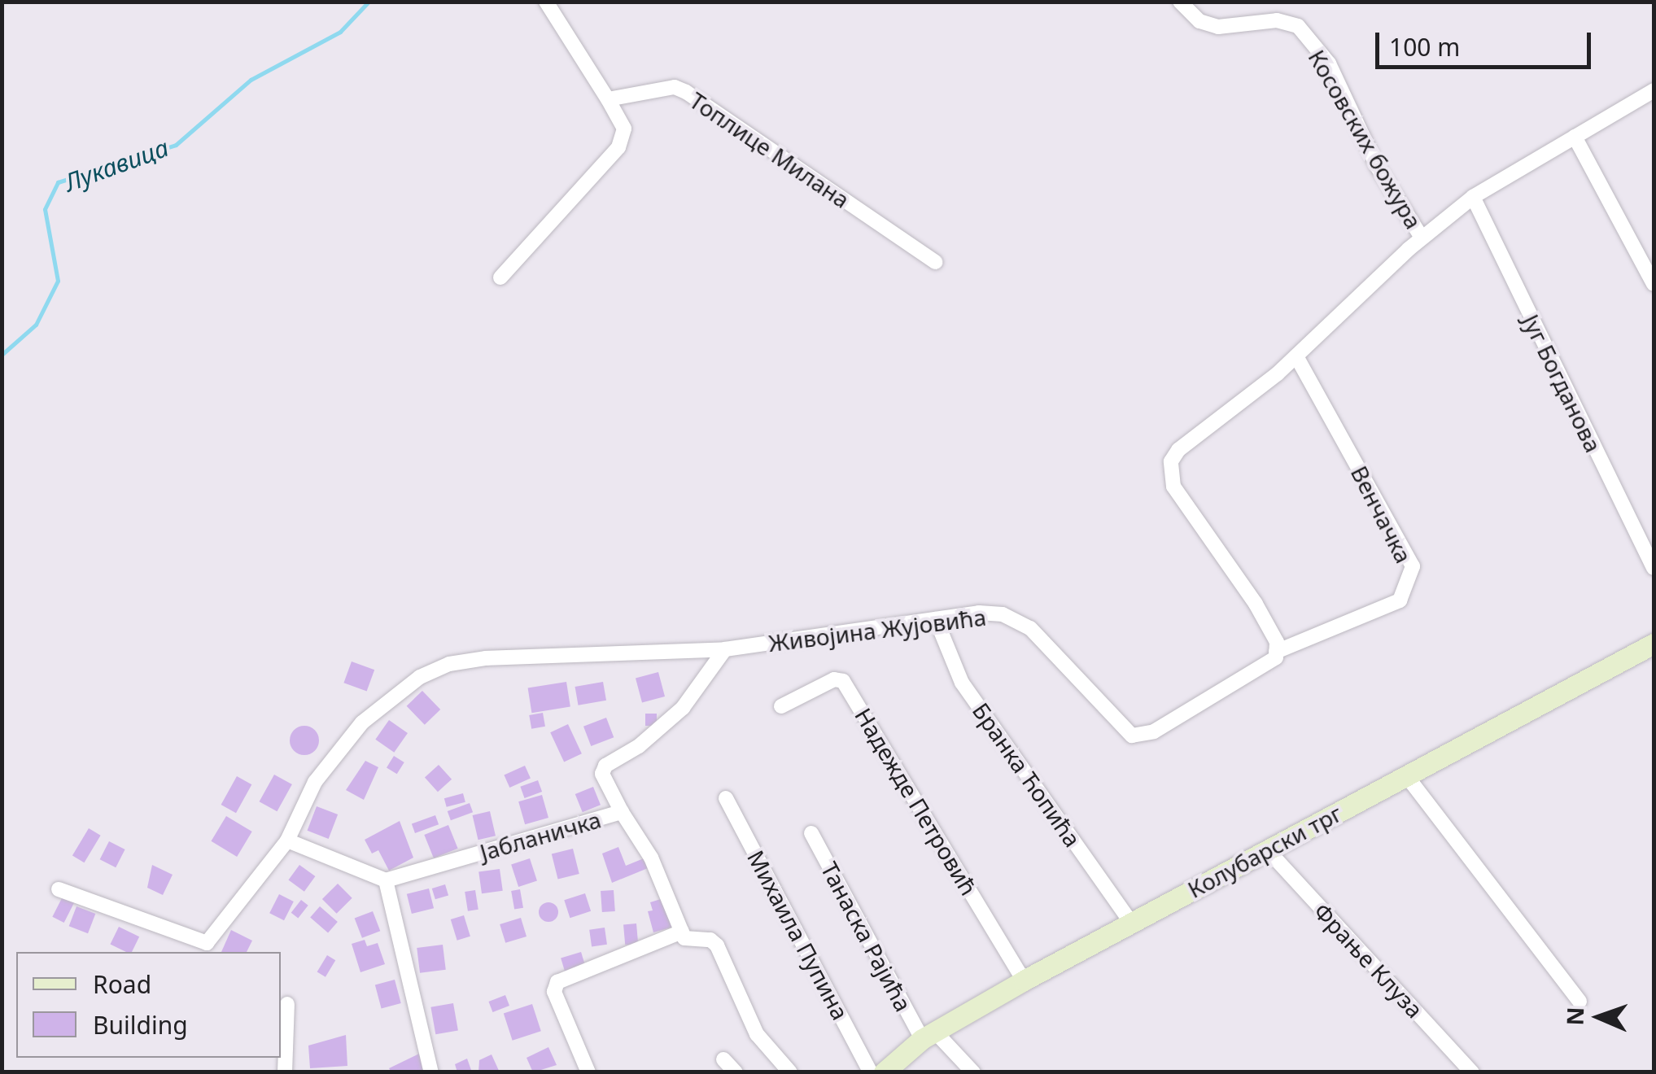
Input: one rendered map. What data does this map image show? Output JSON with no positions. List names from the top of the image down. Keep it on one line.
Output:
{"streets":{"street":["Косовских божура","Топлице Милана","Југ Богданова","Венчачка","Живојина Жујовића","Бранка Ћопића","Надежде Петровић","Јабланичка","Колубарски трг","Михаила Пупина","Танаска Рајића","Фрање Клуза"]},"crossings":[["Венчачка","Живојина Жујовића"],["Живојина Жујовића","Бранка Ћопића"],["Живојина Жујовића","Јабланичка"],["Бранка Ћопића","Колубарски трг"],["Надежде Петровић","Колубарски трг"],["Колубарски трг","Танаска Рајића"],["Колубарски трг","Фрање Клуза"]],"water":["Лукавица"],"legend":["Road","Building"],"scale_bar":"100 m","north":"left"}
